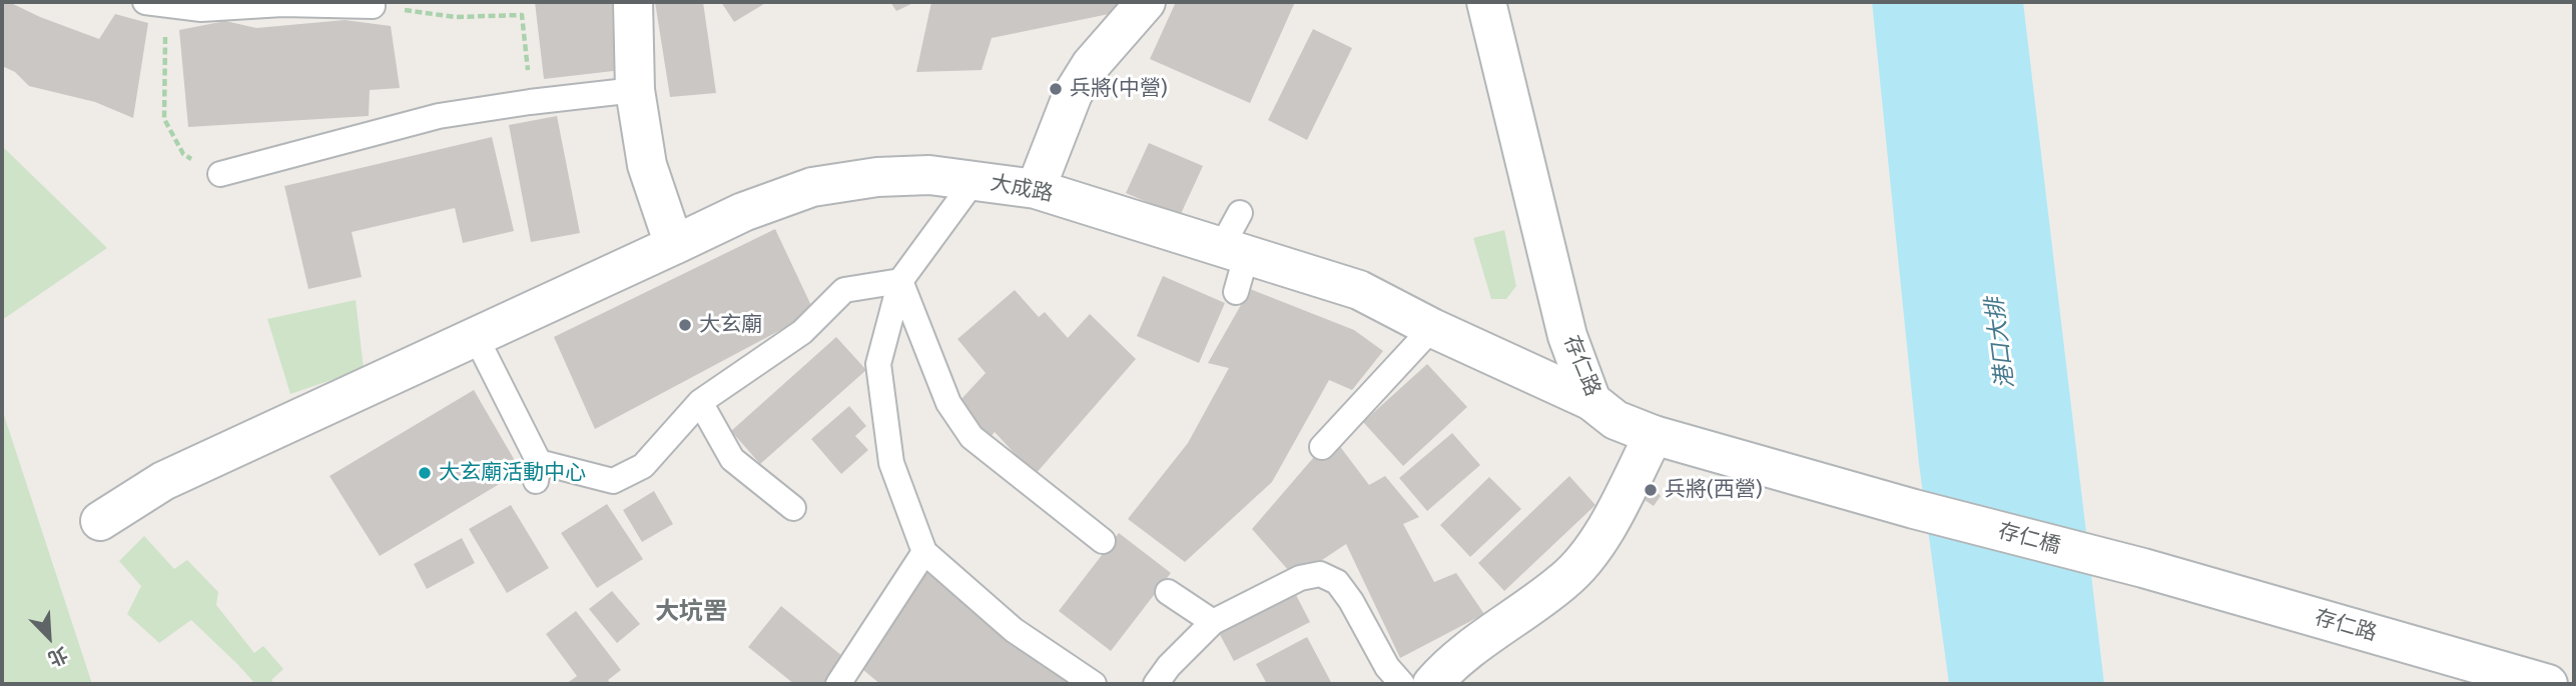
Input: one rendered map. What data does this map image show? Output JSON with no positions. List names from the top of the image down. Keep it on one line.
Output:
{"streets":{"street":["大成路","存仁路","存仁橋"]},"crossings":[["大成路","存仁路"],["存仁路","存仁橋"]],"districts":["大坑罟"],"water":["港口大排"],"places":["兵將(中營)","大玄廟","大玄廟活動中心","兵將(西營)"],"north":"bottom right"}
